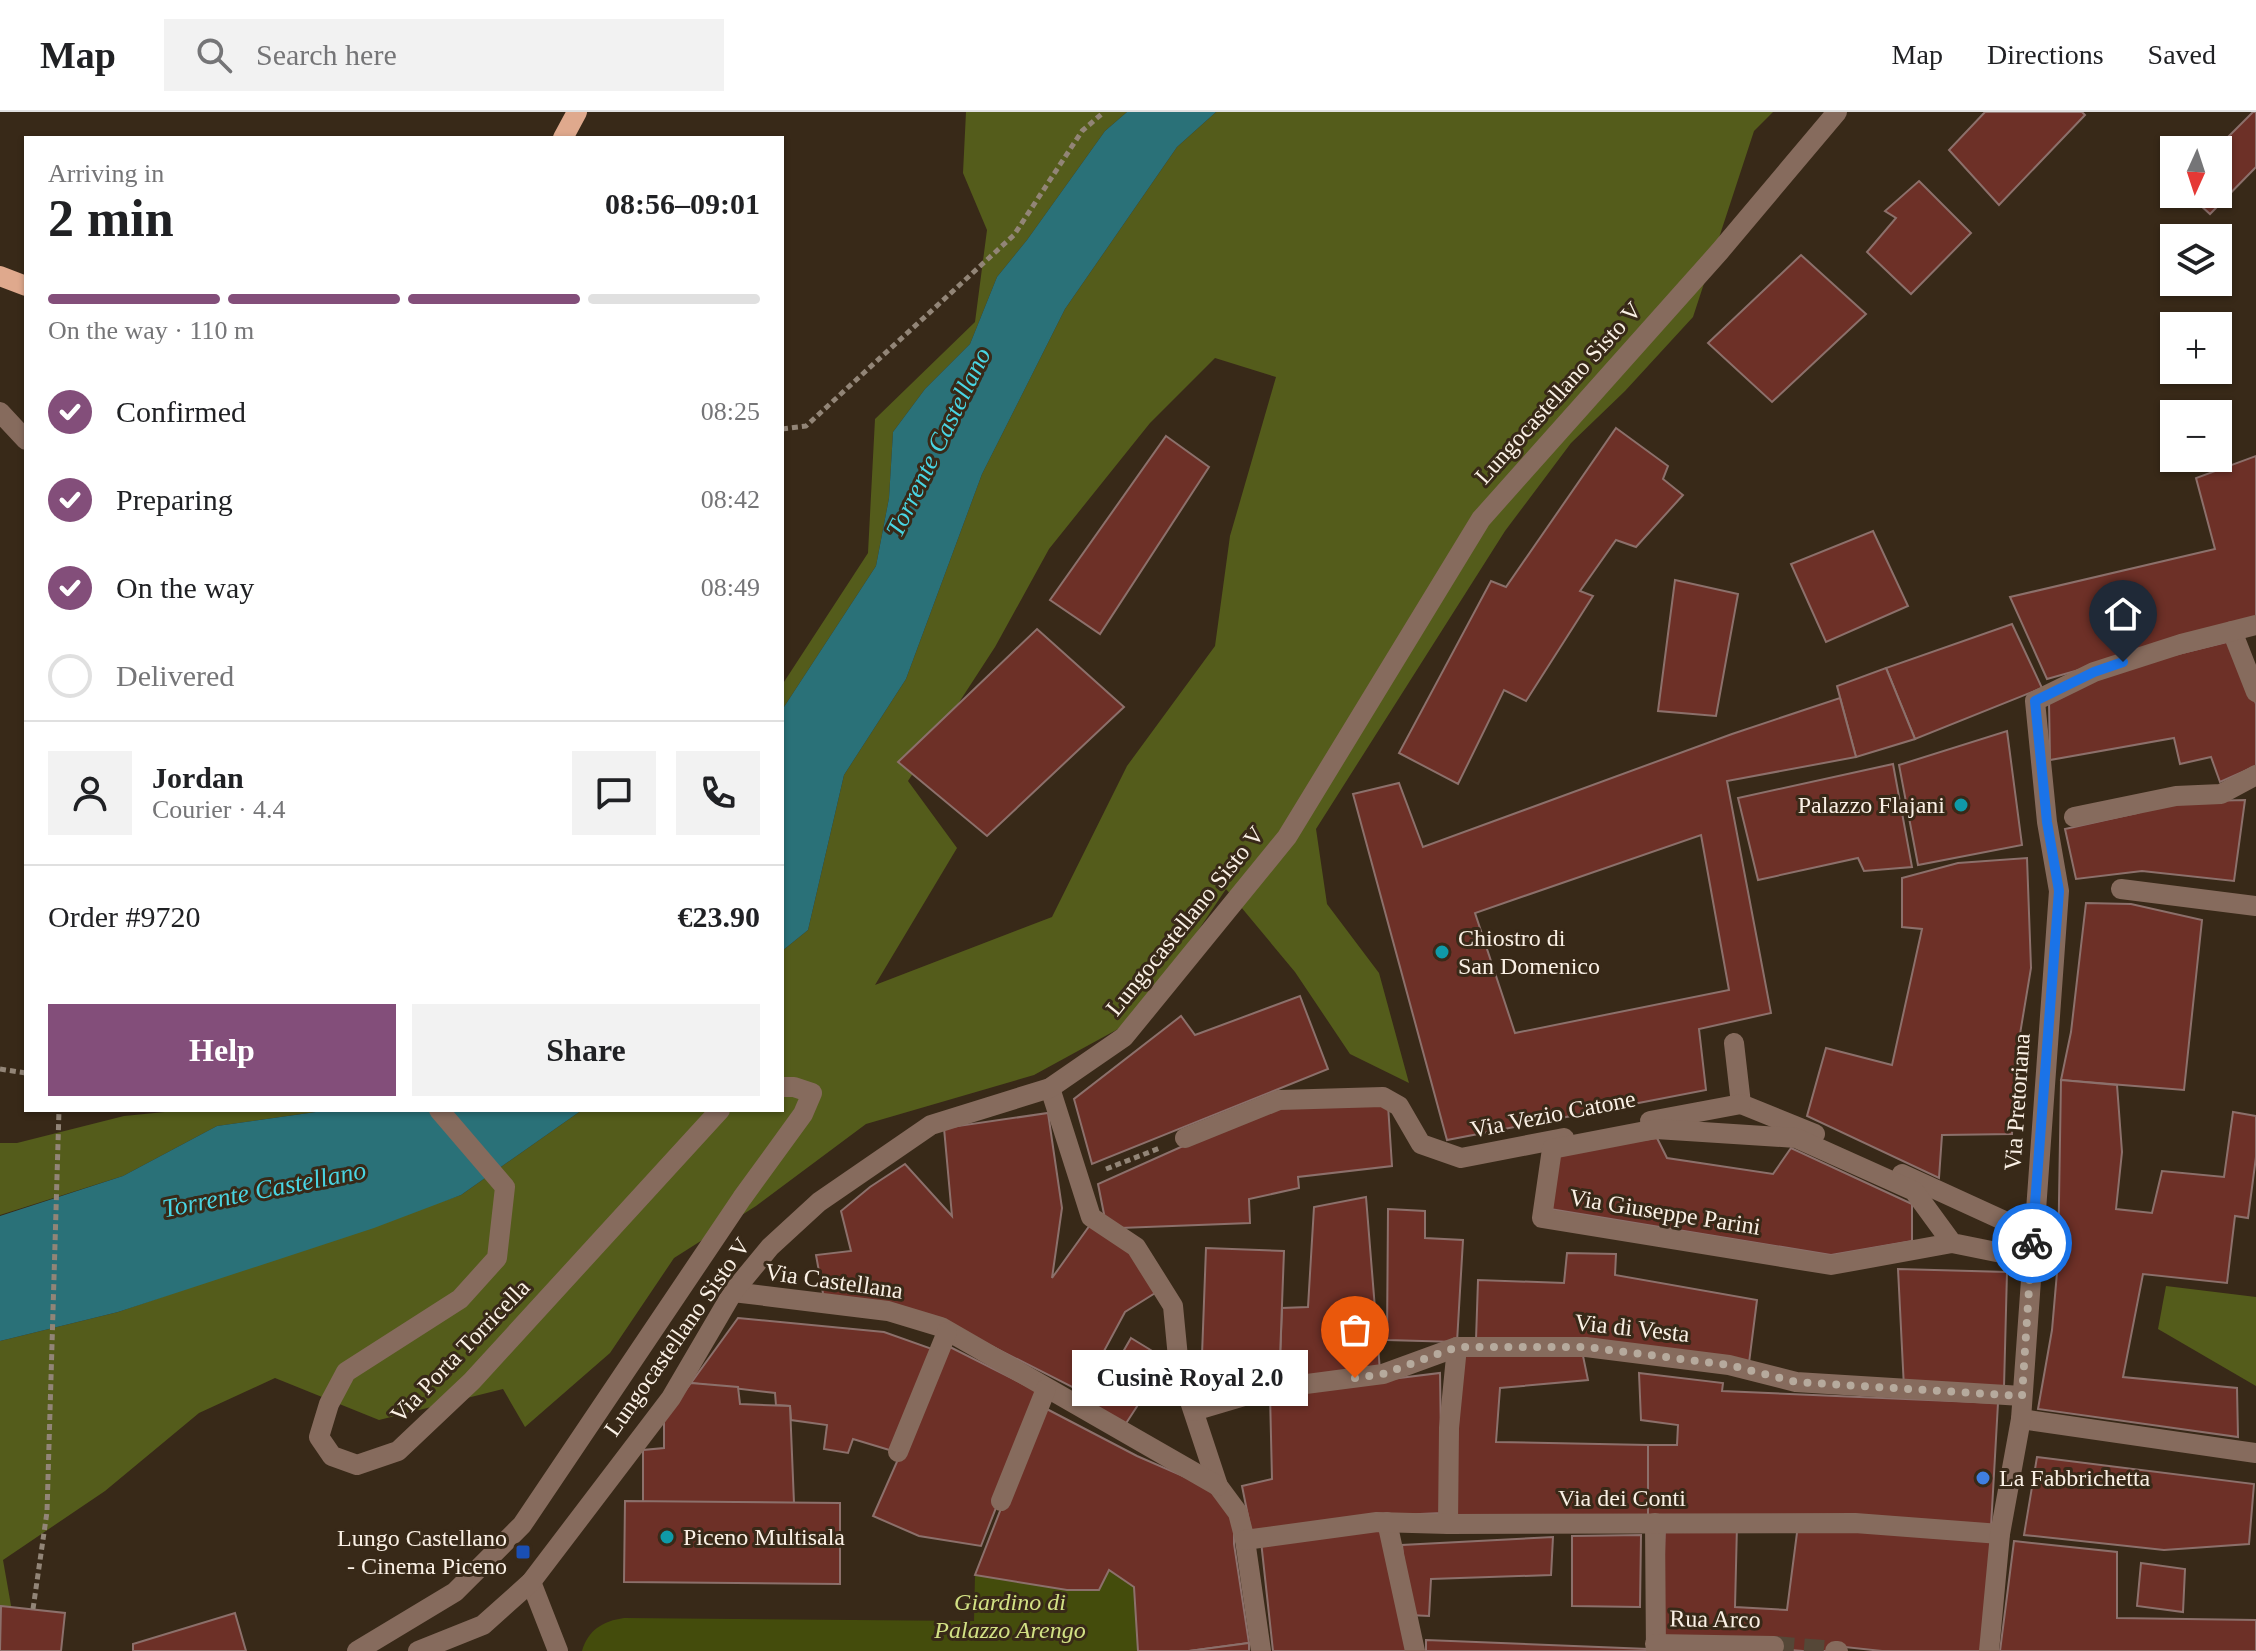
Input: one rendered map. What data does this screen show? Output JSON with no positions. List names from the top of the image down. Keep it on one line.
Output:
{"streets":{"street":["Lungocastellano Sisto V","Via Pretoriana","Via Vezio Catone","Via Giuseppe Parini","Via Castellana","Via di Vesta","Via Porta Torricella","Via dei Conti","Rua Arco"]},"crossings":[["Lungocastellano Sisto V","Via Castellana"],["Via Pretoriana","Via Giuseppe Parini"],["Via Pretoriana","Via di Vesta"],["Via Pretoriana","Via dei Conti"]],"water":["Torrente Castellano"],"parks":["Giardino di Palazzo Arengo"],"places":{"other":["Palazzo Flajani","Chiostro di San Domenico","Cusinè Royal 2.0","La Fabbrichetta","Piceno Multisala"],"transit":["Lungo Castellano - Cinema Piceno"]},"north":"bottom","page":{"header":"Map","search":"Search here","nav":["Map","Directions","Saved"],"map_buttons":["+","−"],"heading":["2 min","Arriving in","08:56–09:01"],"panel":["Jordan","Courier · 4.4","Order #9720","€23.90"],"bar":"On the way · 110 m","list":[["Confirmed","08:25"],["Preparing","08:42"],["On the way","08:49"],"Delivered"],"buttons":["Help","Share"],"bubble":"Cusinè Royal 2.0"}}
